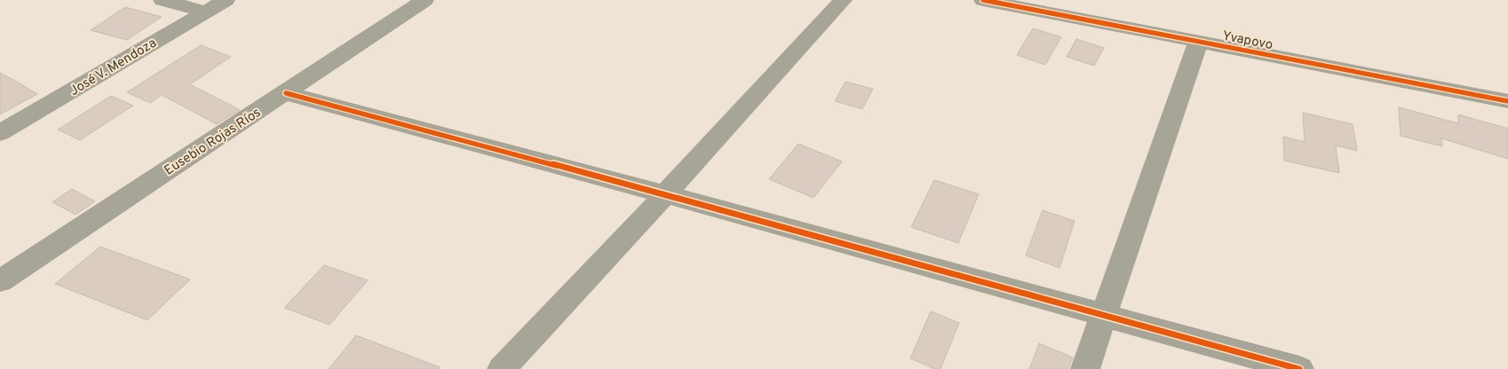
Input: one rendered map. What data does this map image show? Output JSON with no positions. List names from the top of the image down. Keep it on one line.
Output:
{"streets":{"street":["Yvapovo","José V. Mendoza","Eusebio Rojas Ríos"]}}
